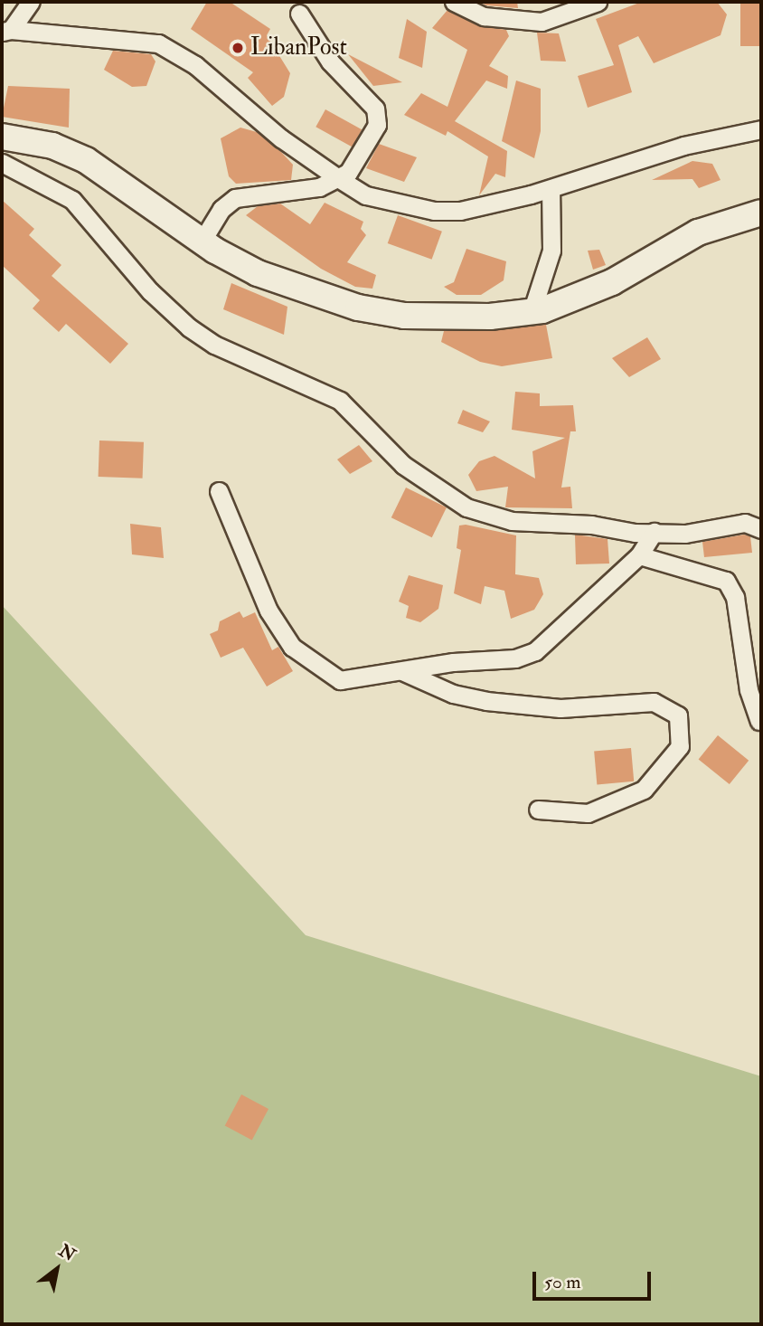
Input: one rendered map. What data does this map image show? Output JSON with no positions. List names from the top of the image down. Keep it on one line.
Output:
{"places":["LibanPost"],"scale_bar":"50 m","north":"top right"}
